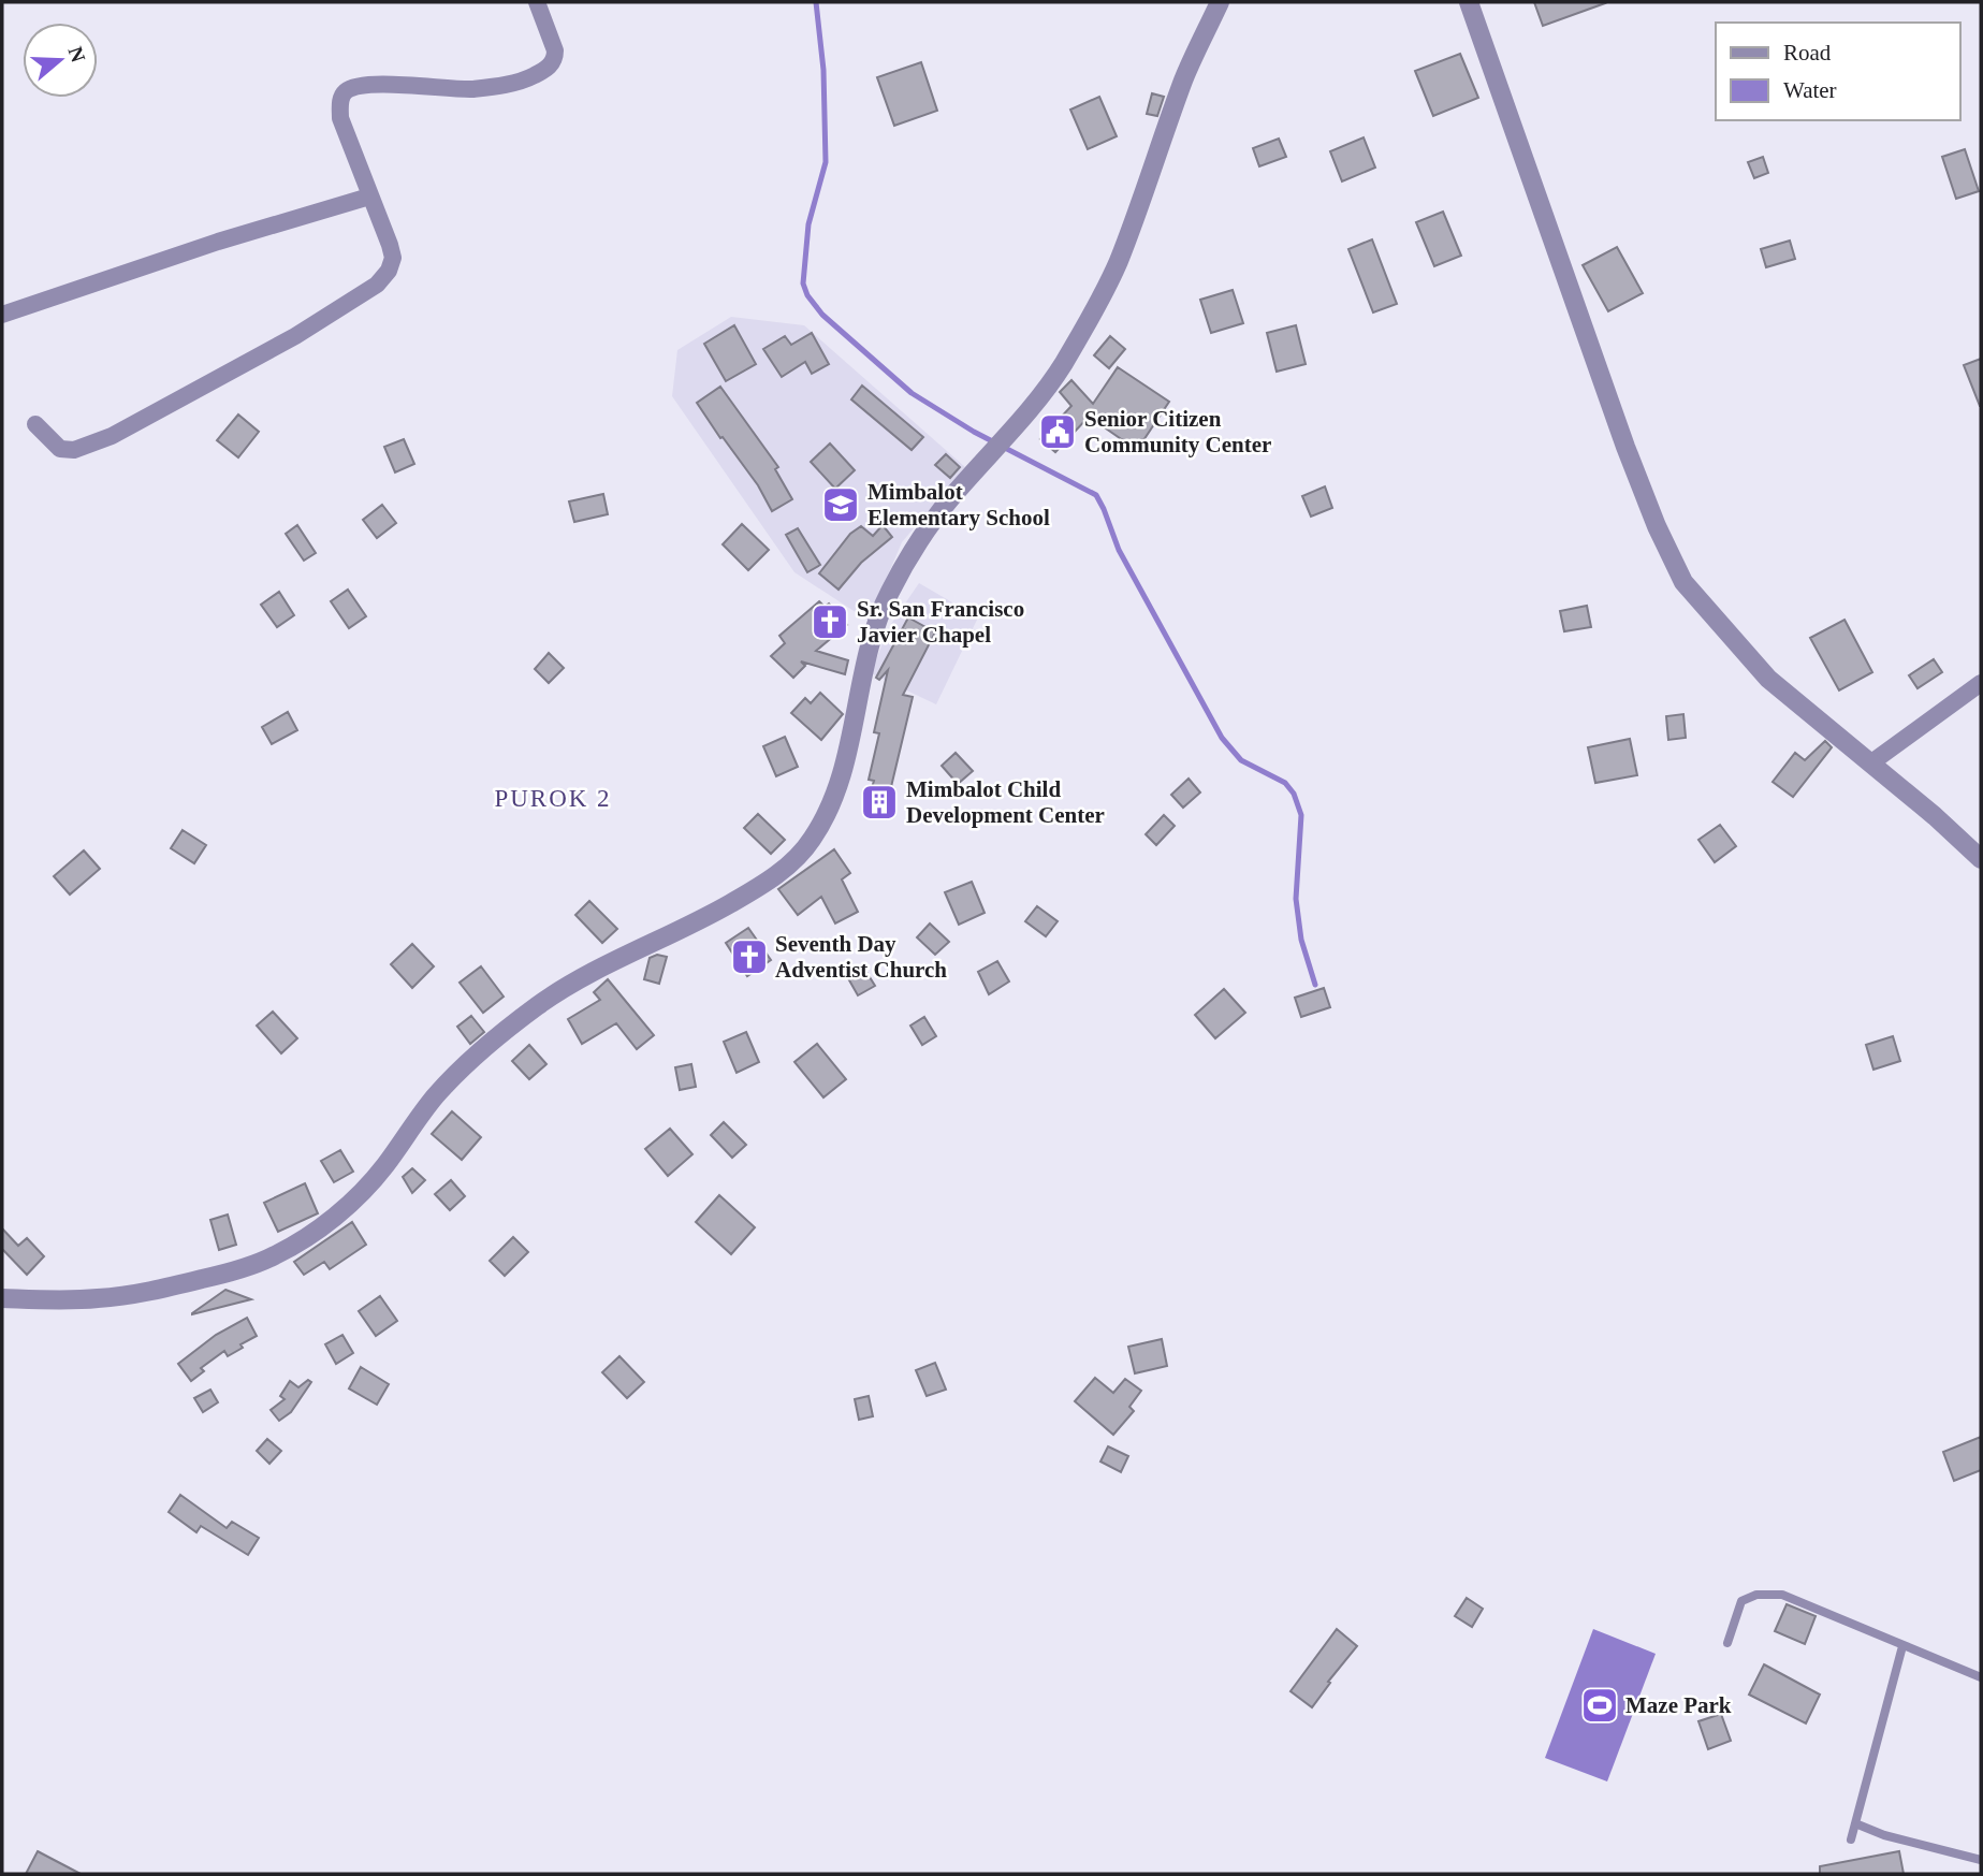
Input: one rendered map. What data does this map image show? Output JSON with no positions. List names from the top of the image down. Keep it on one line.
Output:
{"districts":["PUROK 2"],"places":{"public building":["Senior Citizen Community Center"],"school or university":["Mimbalot Elementary School"],"church":["Sr. San Francisco Javier Chapel","Seventh Day Adventist Church"],"building":["Mimbalot Child Development Center"],"sports":["Maze Park"]},"legend":["Road","Water"],"north":"right"}
